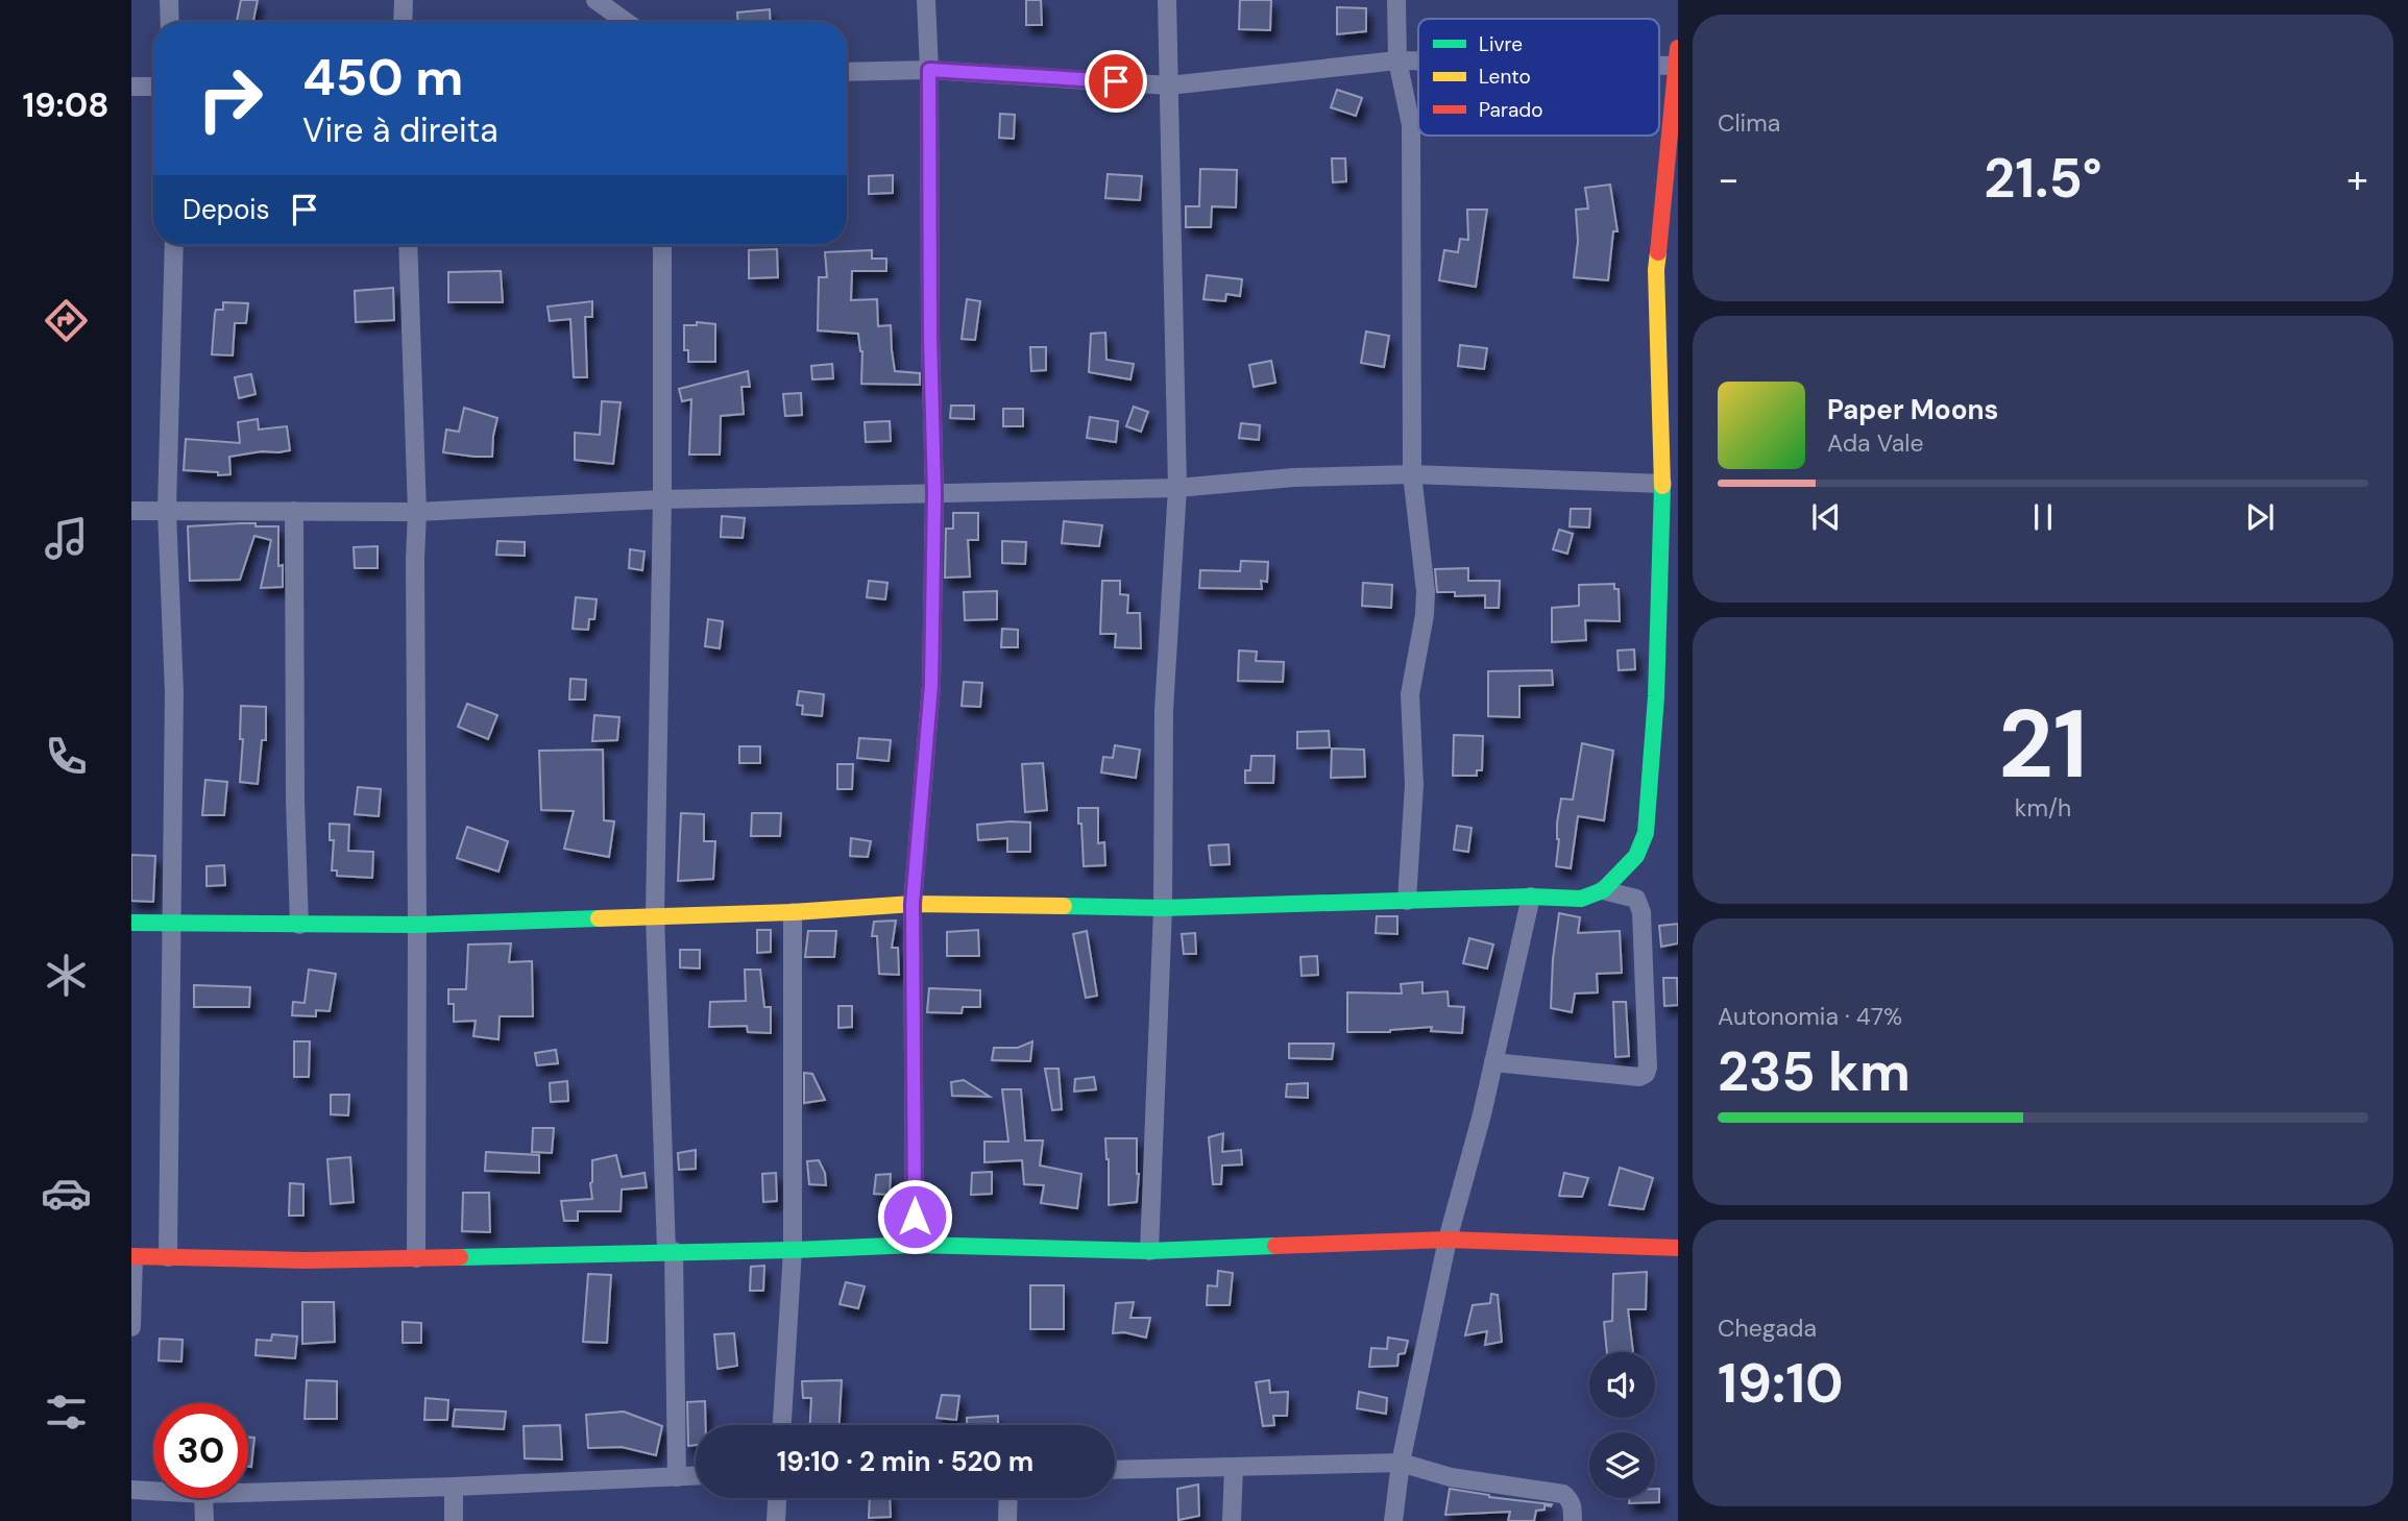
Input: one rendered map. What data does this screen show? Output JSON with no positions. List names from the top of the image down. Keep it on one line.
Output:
{"legend":["Livre","Lento","Parado"],"page":{"tabs":"19:08","tile":["Clima",["21","km/h"],["Autonomia · 47%","235 km"],["Chegada","19:10"]],"turn":["450 m","Vire à direita"],"heat":["−","21.5°","+"],"then":"Depois","song":["Paper Moons","Ada Vale"],"limit":"30","trip":"19:10 · 2 min · 520 m"}}
